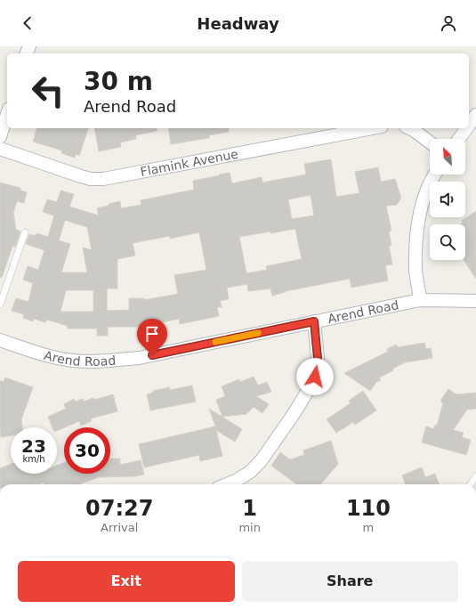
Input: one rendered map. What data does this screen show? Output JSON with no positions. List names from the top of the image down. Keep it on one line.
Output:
{"streets":{"street":["Flamink Avenue","Arend Road"]},"north":"top left","page":{"header":"Headway","turn":["30 m","Arend Road"],"speed":"23 km/h","limit":"30","eta":["07:27","Arrival","1","min","110","m"],"buttons":["Exit","Share"]}}
